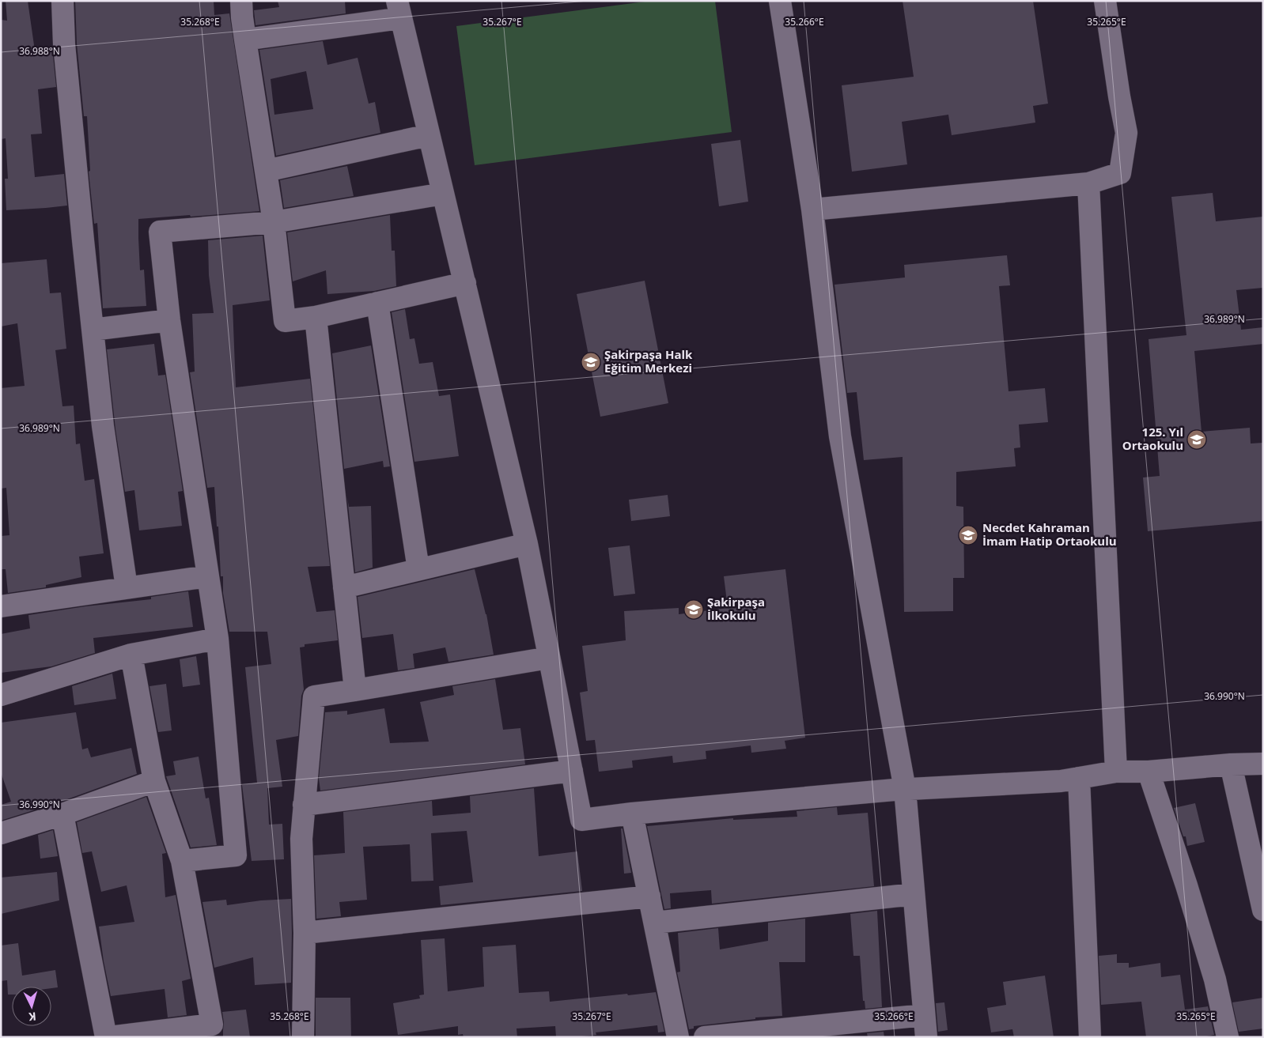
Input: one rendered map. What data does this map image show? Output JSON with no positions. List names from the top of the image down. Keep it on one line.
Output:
{"places":{"school or university":["Şakirpaşa Halk Eğitim Merkezi","125. Yıl Ortaokulu","Necdet Kahraman İmam Hatip Ortaokulu","Şakirpaşa İlkokulu"]},"north":"bottom","coordinates":["35.268°E","35.267°E","35.265°E","35.266°E","36.988°N","36.989°N","36.990°N"]}
